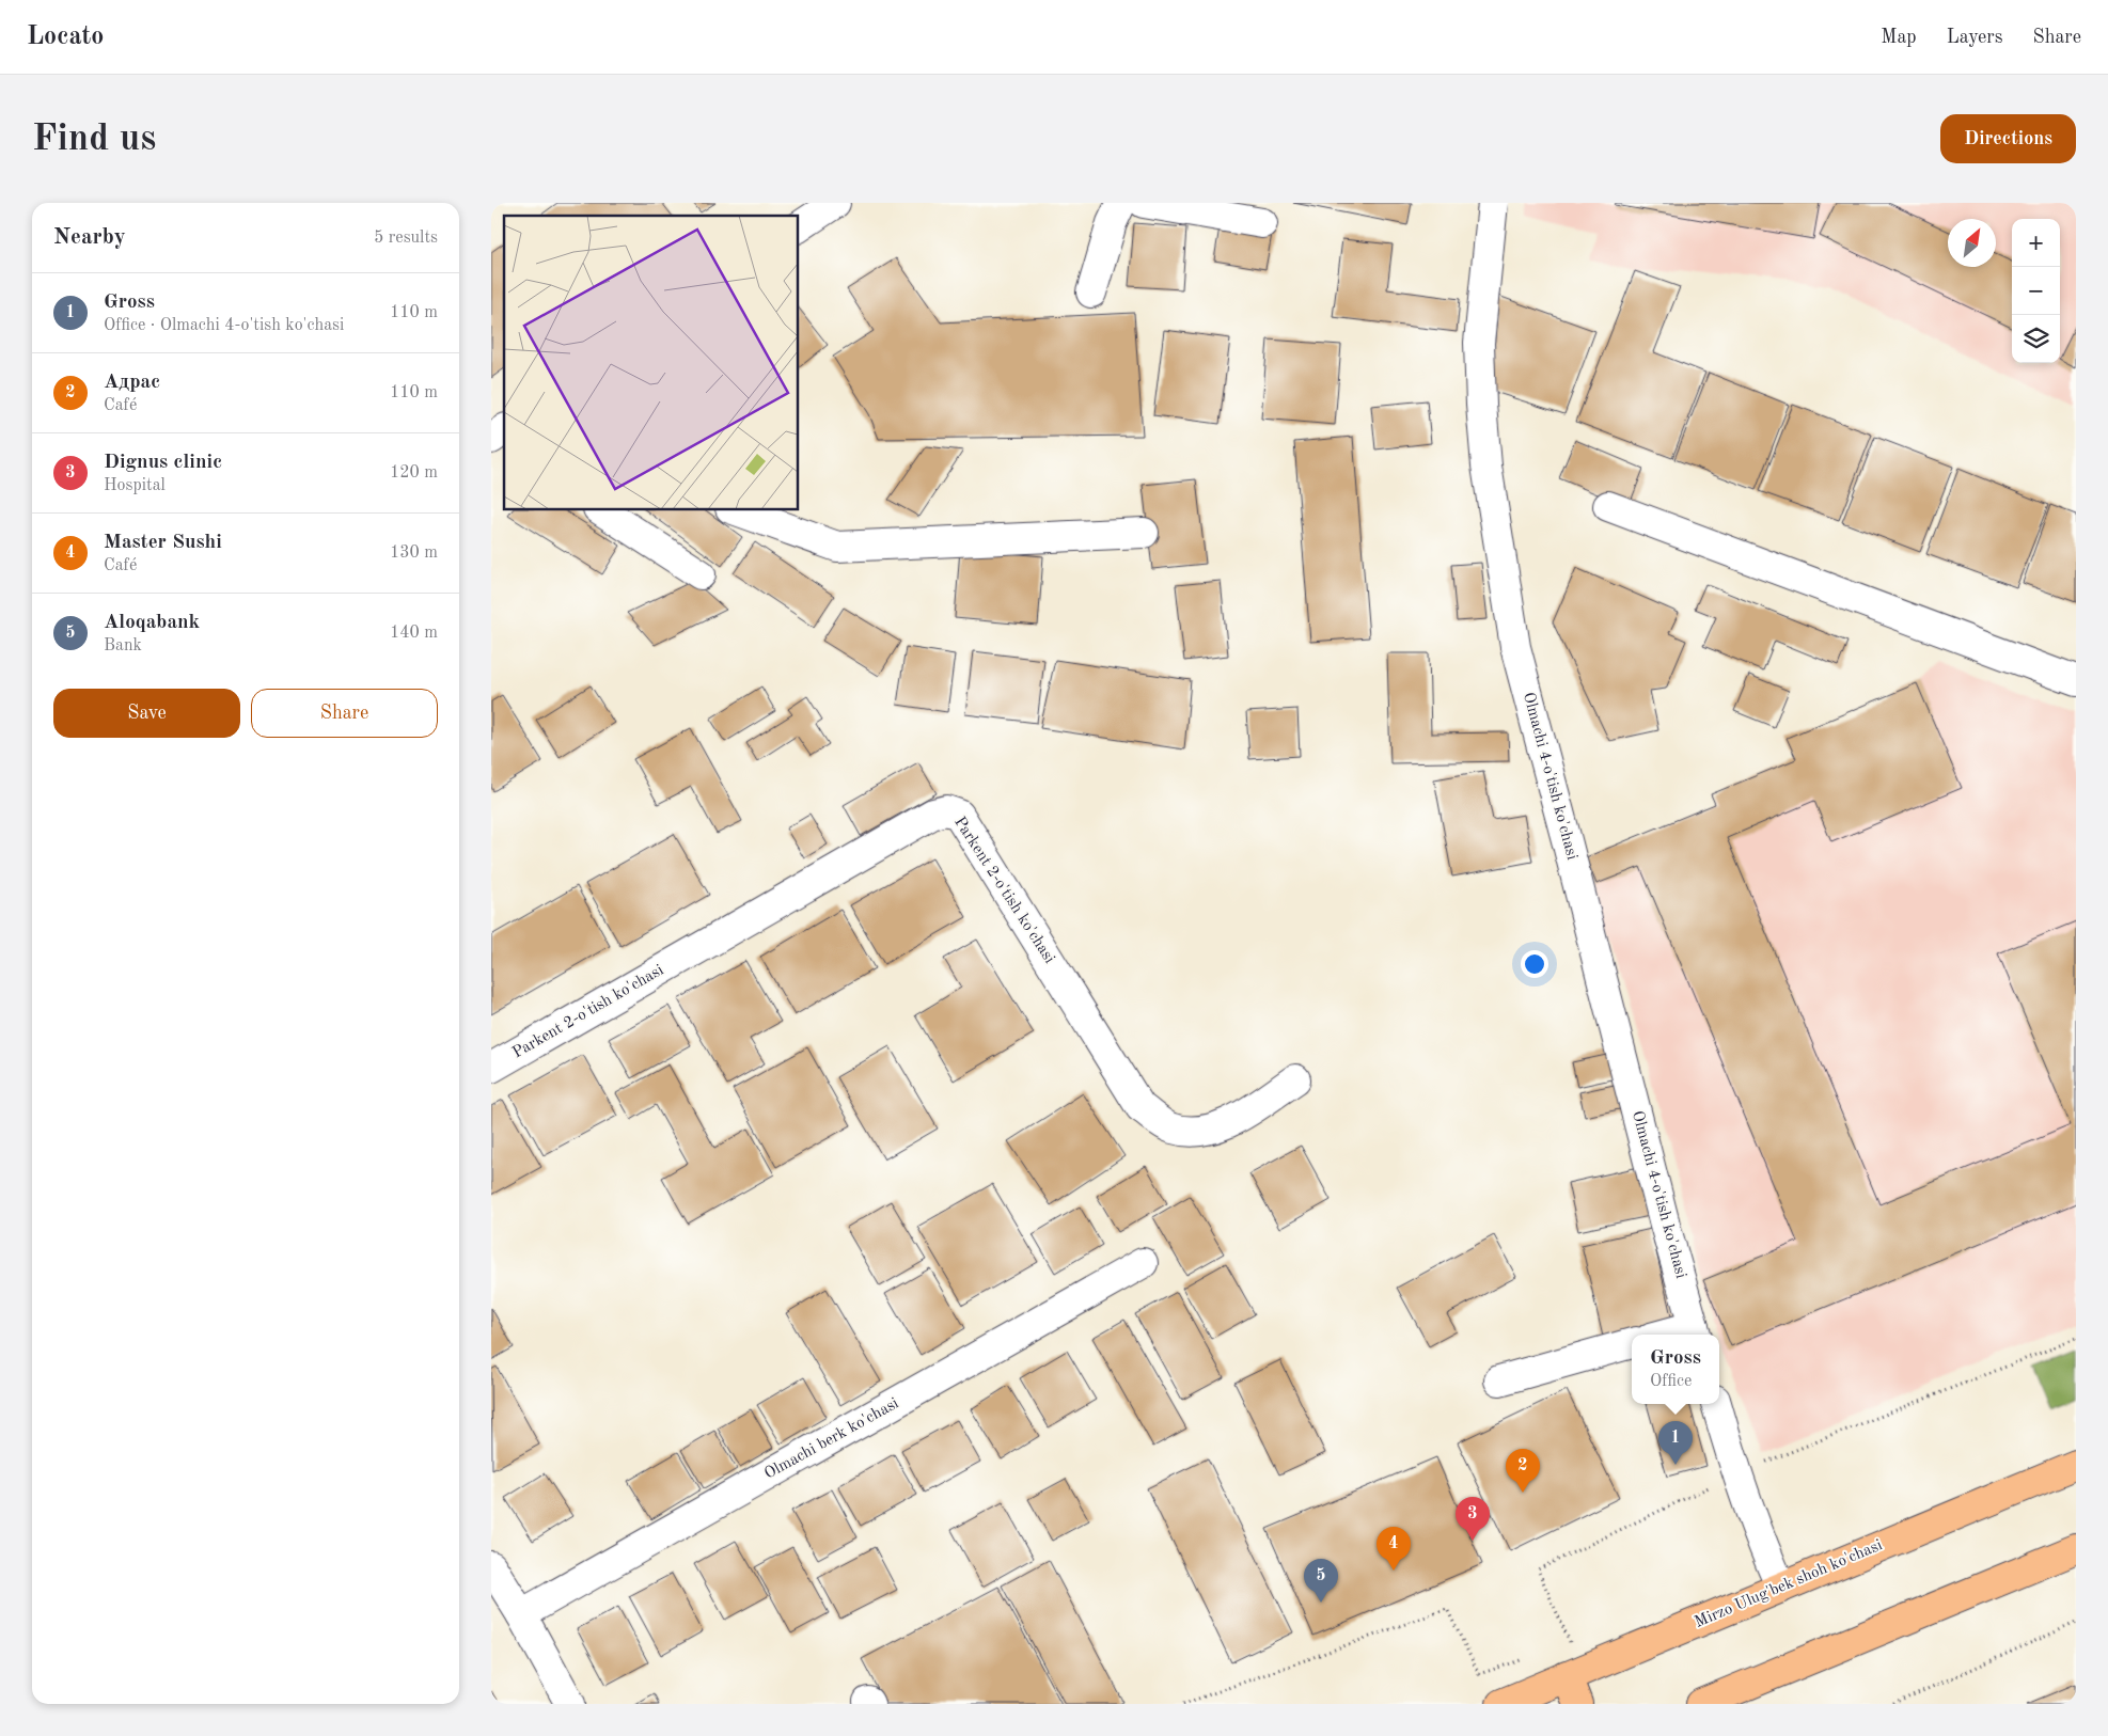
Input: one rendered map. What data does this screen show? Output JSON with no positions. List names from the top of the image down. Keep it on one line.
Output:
{"streets":{"main road":["Mirzo Ulug'bek shoh ko'chasi"],"street":["Olmachi 4-o'tish ko'chasi","Parkent 2-o'tish ko'chasi","Olmachi berk ko'chasi"]},"north":"top right","page":{"header":"Locato","nav":["Map","Layers","Share"],"buttons":["Directions",["Save","Share"]],"title":"Find us","heading":["Nearby","5 results"],"map_buttons":["+","−"],"list":[{"mark":"1","name":"Gross","note":"Office · Olmachi 4-o'tish ko'chasi","value":"110 m"},{"mark":"2","name":"Адрас","note":"Café","value":"110 m"},{"mark":"3","name":"Dignus clinic","note":"Hospital","value":"120 m"},{"mark":"4","name":"Master Sushi","note":"Café","value":"130 m"},{"mark":"5","name":"Aloqabank","note":"Bank","value":"140 m"}],"popup":["Gross","Office"],"pins":["1","2","3","4","5"]}}
